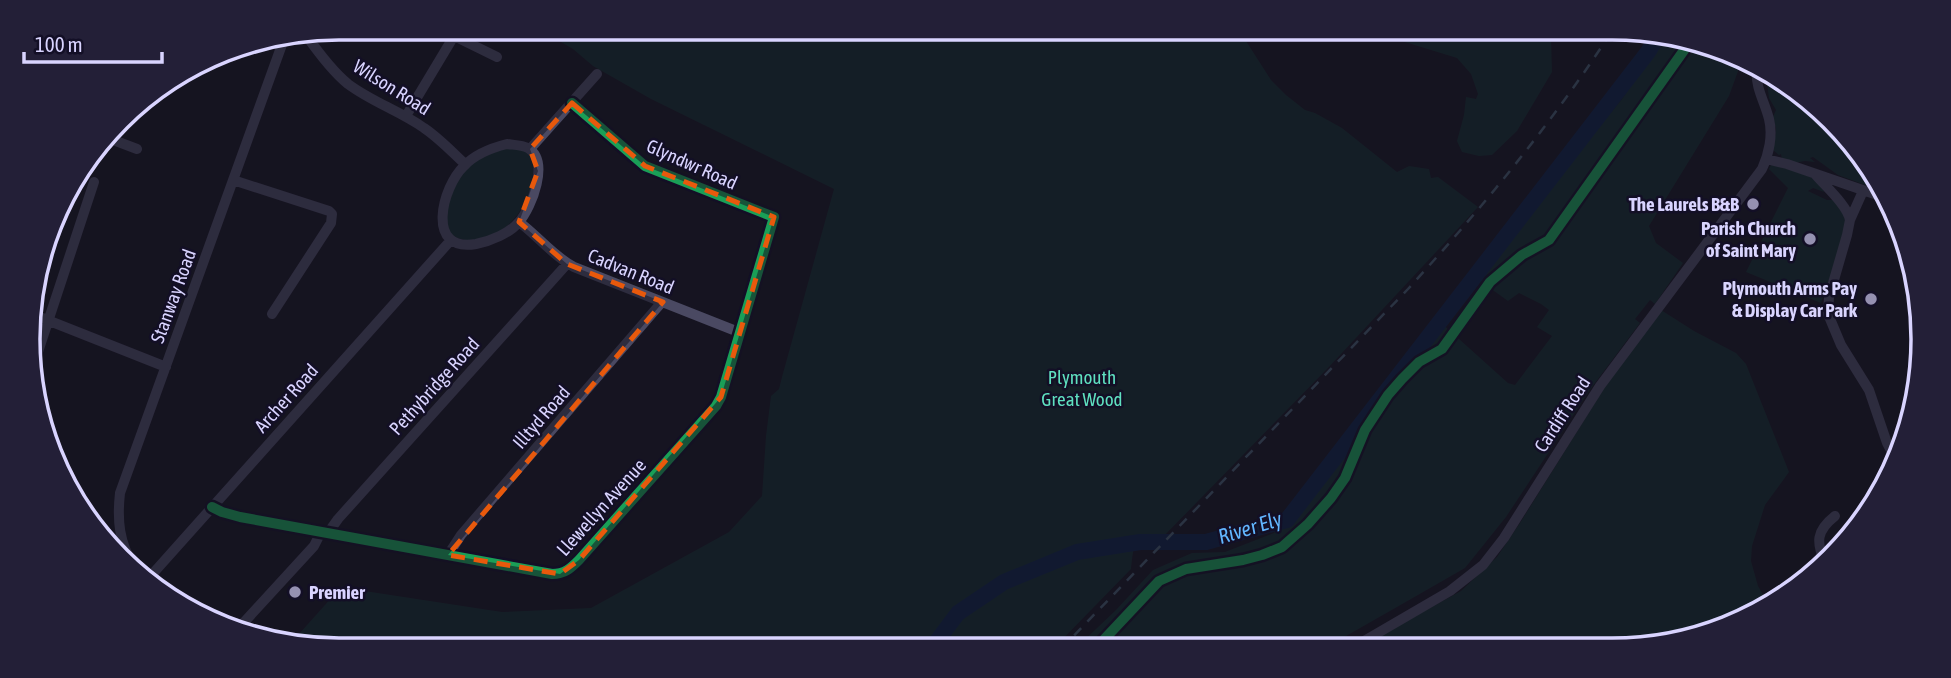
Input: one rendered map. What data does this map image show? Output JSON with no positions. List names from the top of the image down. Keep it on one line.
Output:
{"streets":{"street":["Wilson Road","Glyndwr Road","Cadvan Road","Stanway Road","Pethybridge Road","Archer Road","Cardiff Road","Illtyd Road","Llewellyn Avenue"]},"crossings":[["Wilson Road","Cadvan Road"],["Wilson Road","Archer Road"],["Glyndwr Road","Llewellyn Avenue"],["Cadvan Road","Pethybridge Road"],["Cadvan Road","Archer Road"],["Cadvan Road","Illtyd Road"],["Cadvan Road","Llewellyn Avenue"],["Pethybridge Road","Llewellyn Avenue"],["Archer Road","Llewellyn Avenue"],["Illtyd Road","Llewellyn Avenue"]],"water":["River Ely"],"parks":["Plymouth Great Wood"],"places":["The Laurels B&B","Parish Church of Saint Mary","Plymouth Arms Pay & Display Car Park","Premier"],"scale_bar":"100 m"}
